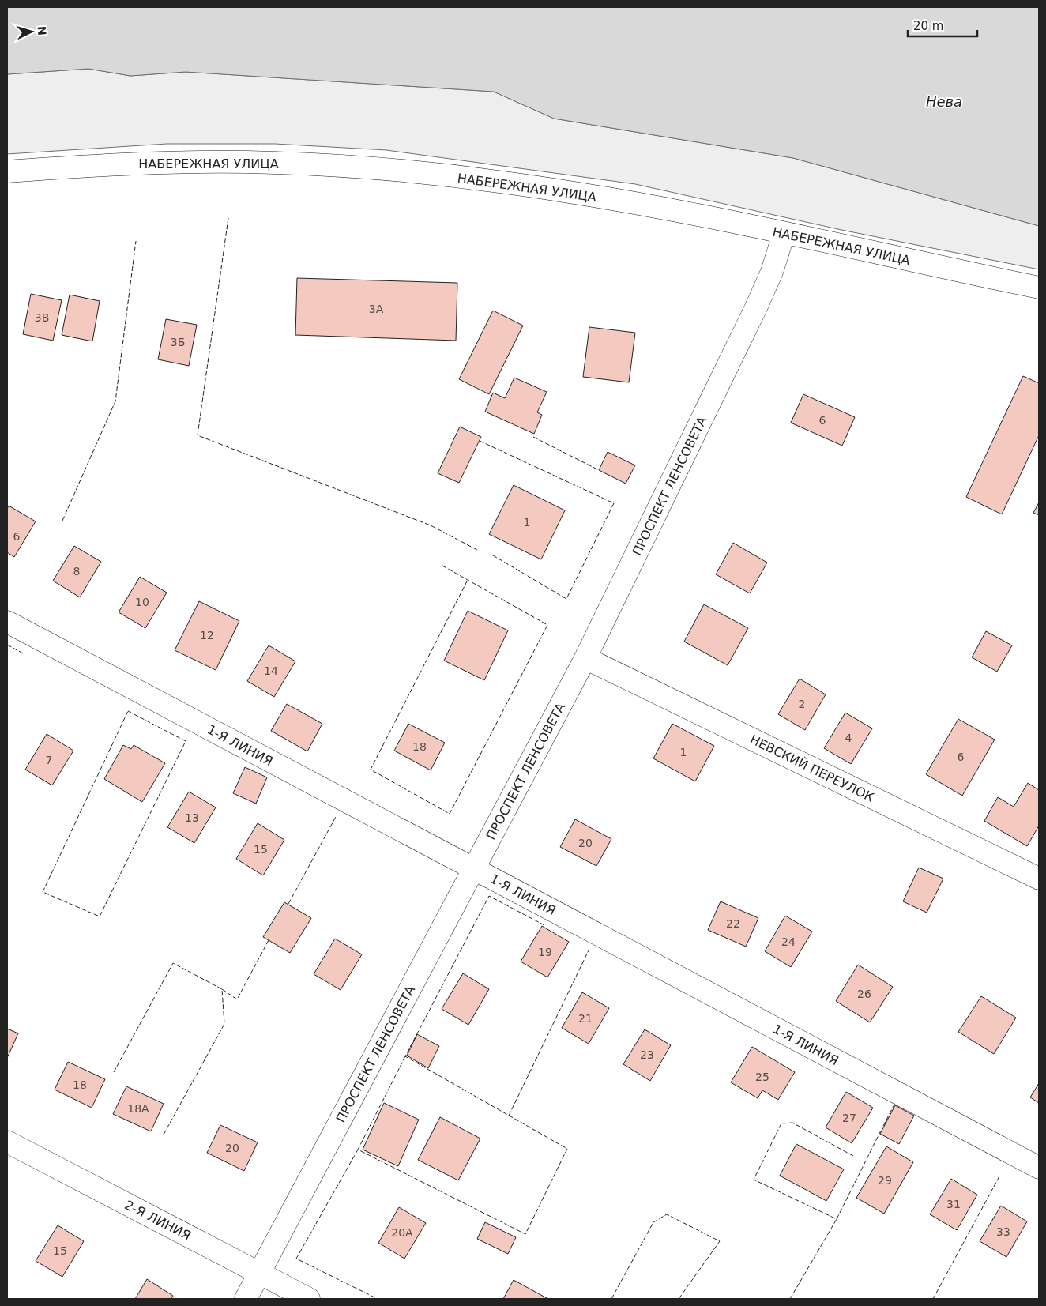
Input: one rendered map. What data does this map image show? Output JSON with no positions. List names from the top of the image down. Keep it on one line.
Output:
{"streets":{"street":["НАБЕРЕЖНАЯ УЛИЦА","ПРОСПЕКТ ЛЕНСОВЕТА","1-Я ЛИНИЯ","НЕВСКИЙ ПЕРЕУЛОК","2-Я ЛИНИЯ"]},"crossings":[["НАБЕРЕЖНАЯ УЛИЦА","ПРОСПЕКТ ЛЕНСОВЕТА"],["ПРОСПЕКТ ЛЕНСОВЕТА","1-Я ЛИНИЯ"],["ПРОСПЕКТ ЛЕНСОВЕТА","НЕВСКИЙ ПЕРЕУЛОК"],["ПРОСПЕКТ ЛЕНСОВЕТА","2-Я ЛИНИЯ"]],"water":["Нева"],"house_numbers":["3А","3В","3Б","6","1","6","8","10","12","14","2","4","18","1","6","7","13","20","15","22","24","19","26","21","23","25","18","18А","27","20","29","31","33","20А","15"],"scale_bar":"20 m","north":"right"}
